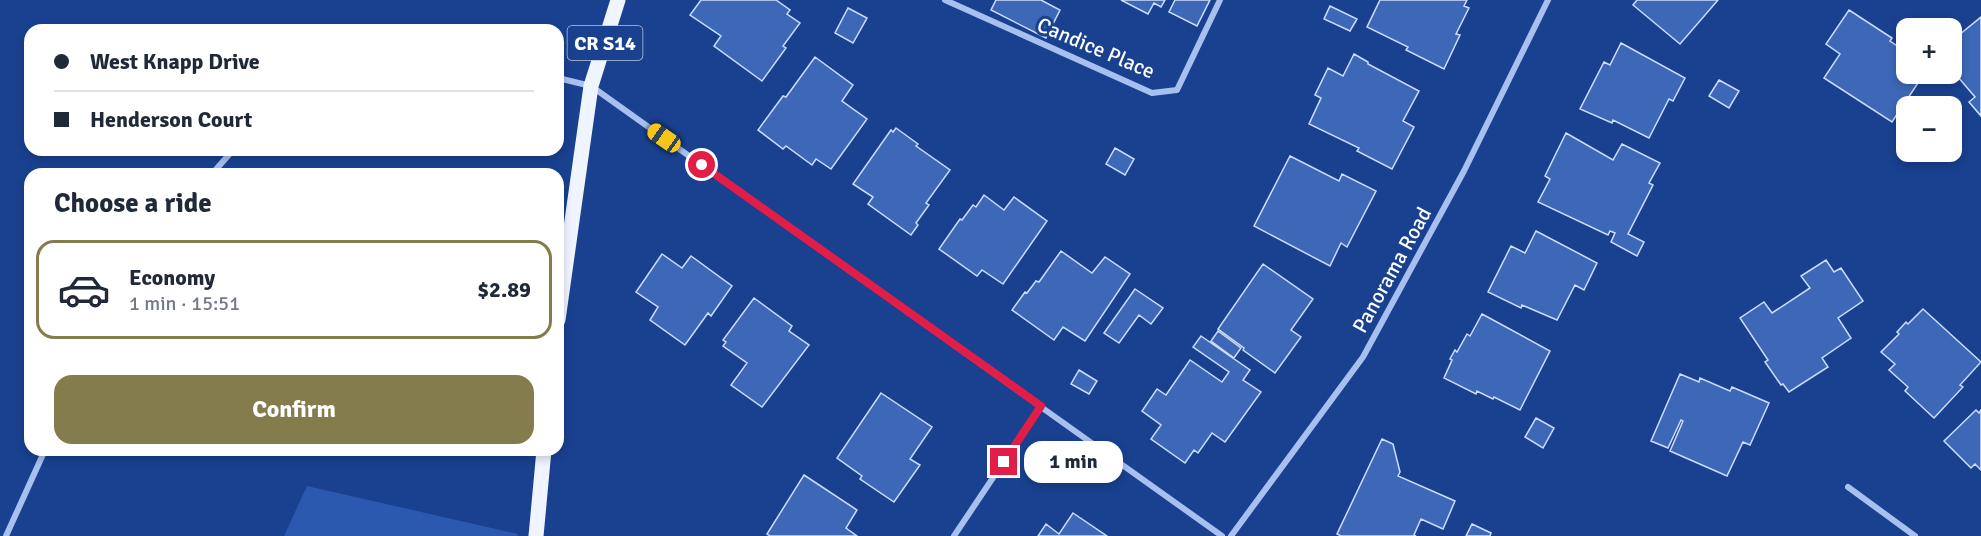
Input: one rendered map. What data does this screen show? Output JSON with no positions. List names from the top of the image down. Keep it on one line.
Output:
{"streets":{"main road":["CR S14"],"street":["Candice Place","Panorama Road"]},"page":{"map_buttons":["+","−"],"banner":["West Knapp Drive","Henderson Court"],"heading":"Choose a ride","list":[{"name":"Economy","note":"1 min · 15:51","value":"$2.89"}],"buttons":"Confirm","bubble":"1 min"}}
